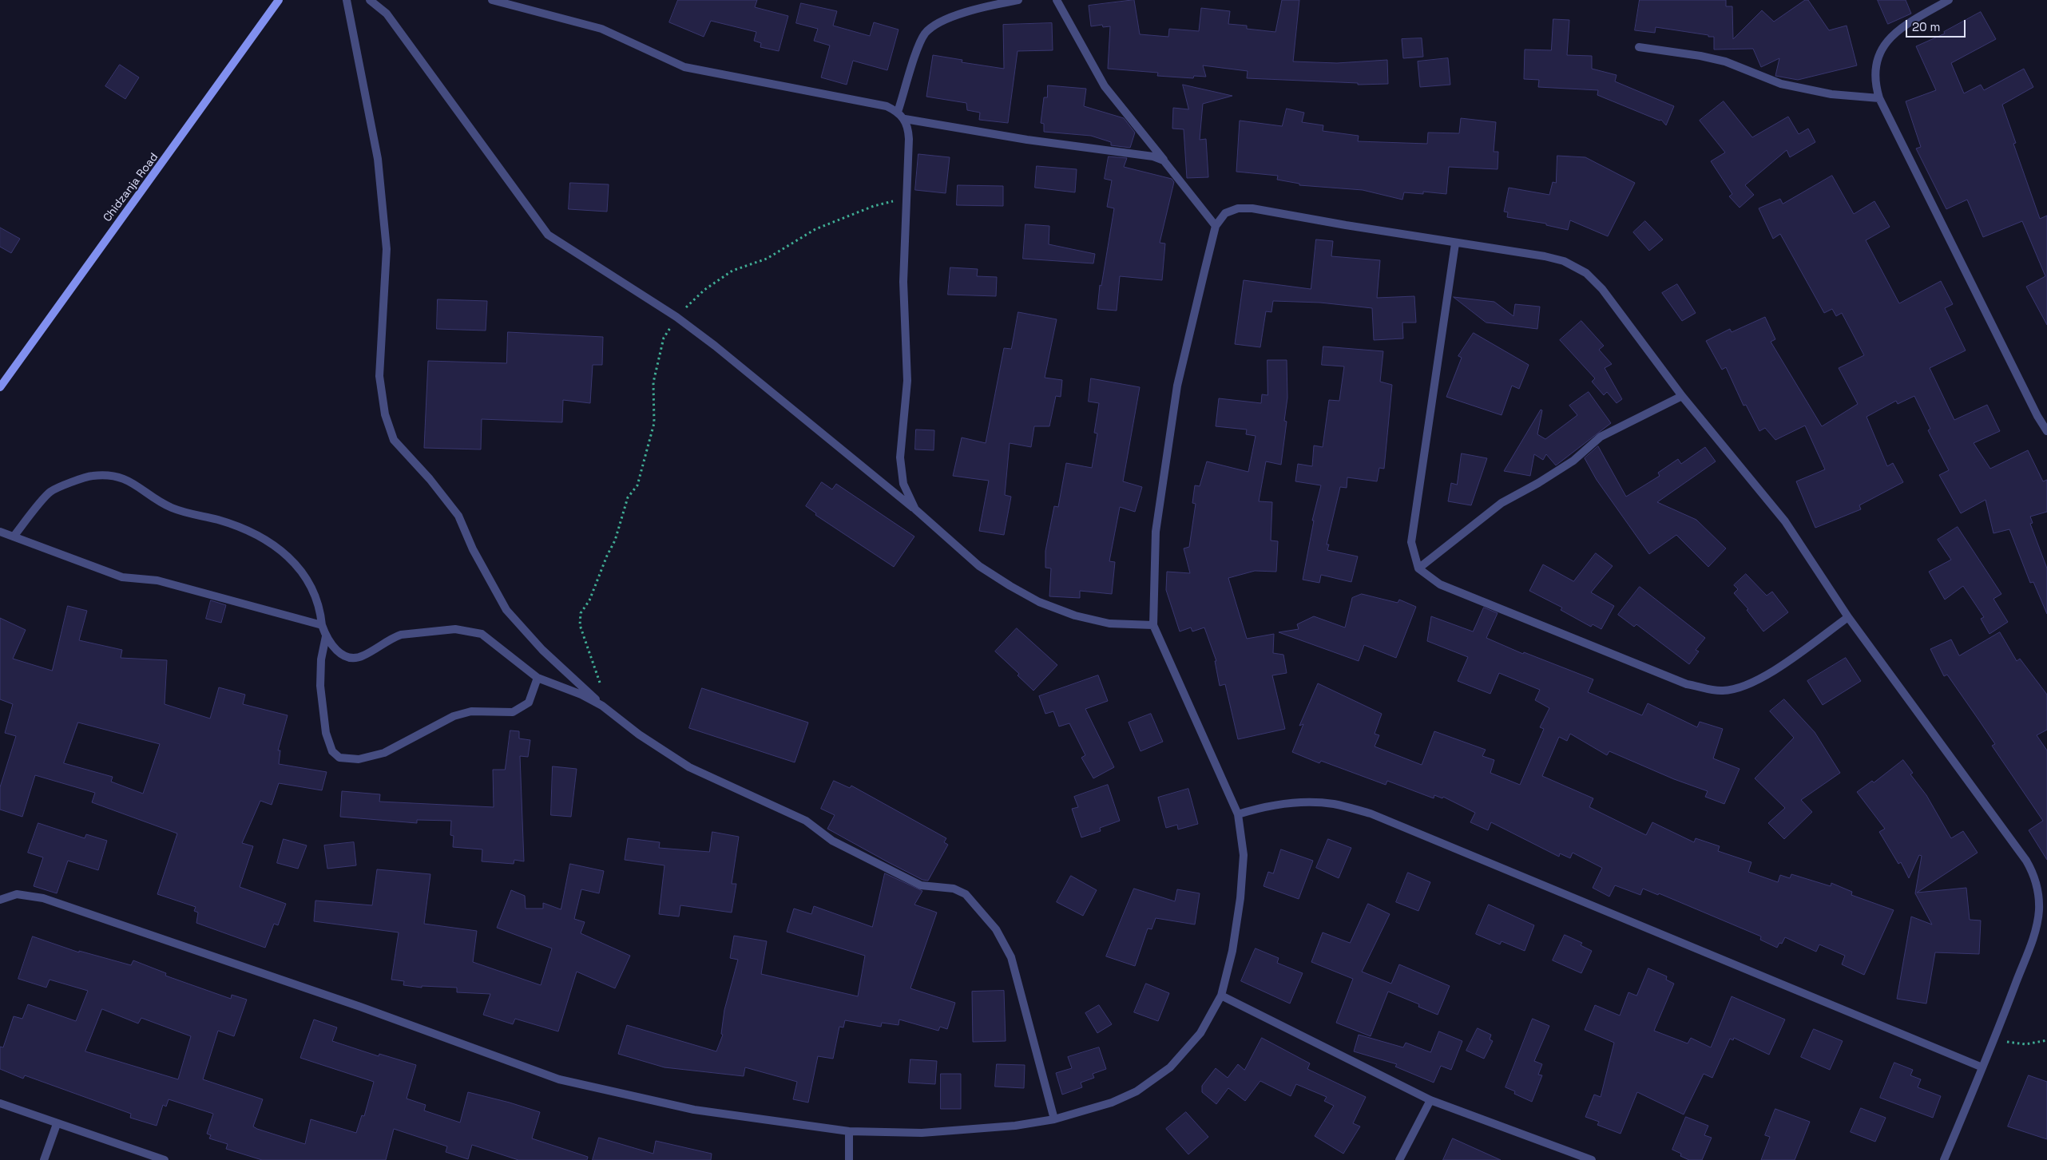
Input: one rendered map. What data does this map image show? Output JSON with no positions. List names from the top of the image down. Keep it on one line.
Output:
{"streets":{"street":["Chidzanja Road"]},"scale_bar":"20 m"}
